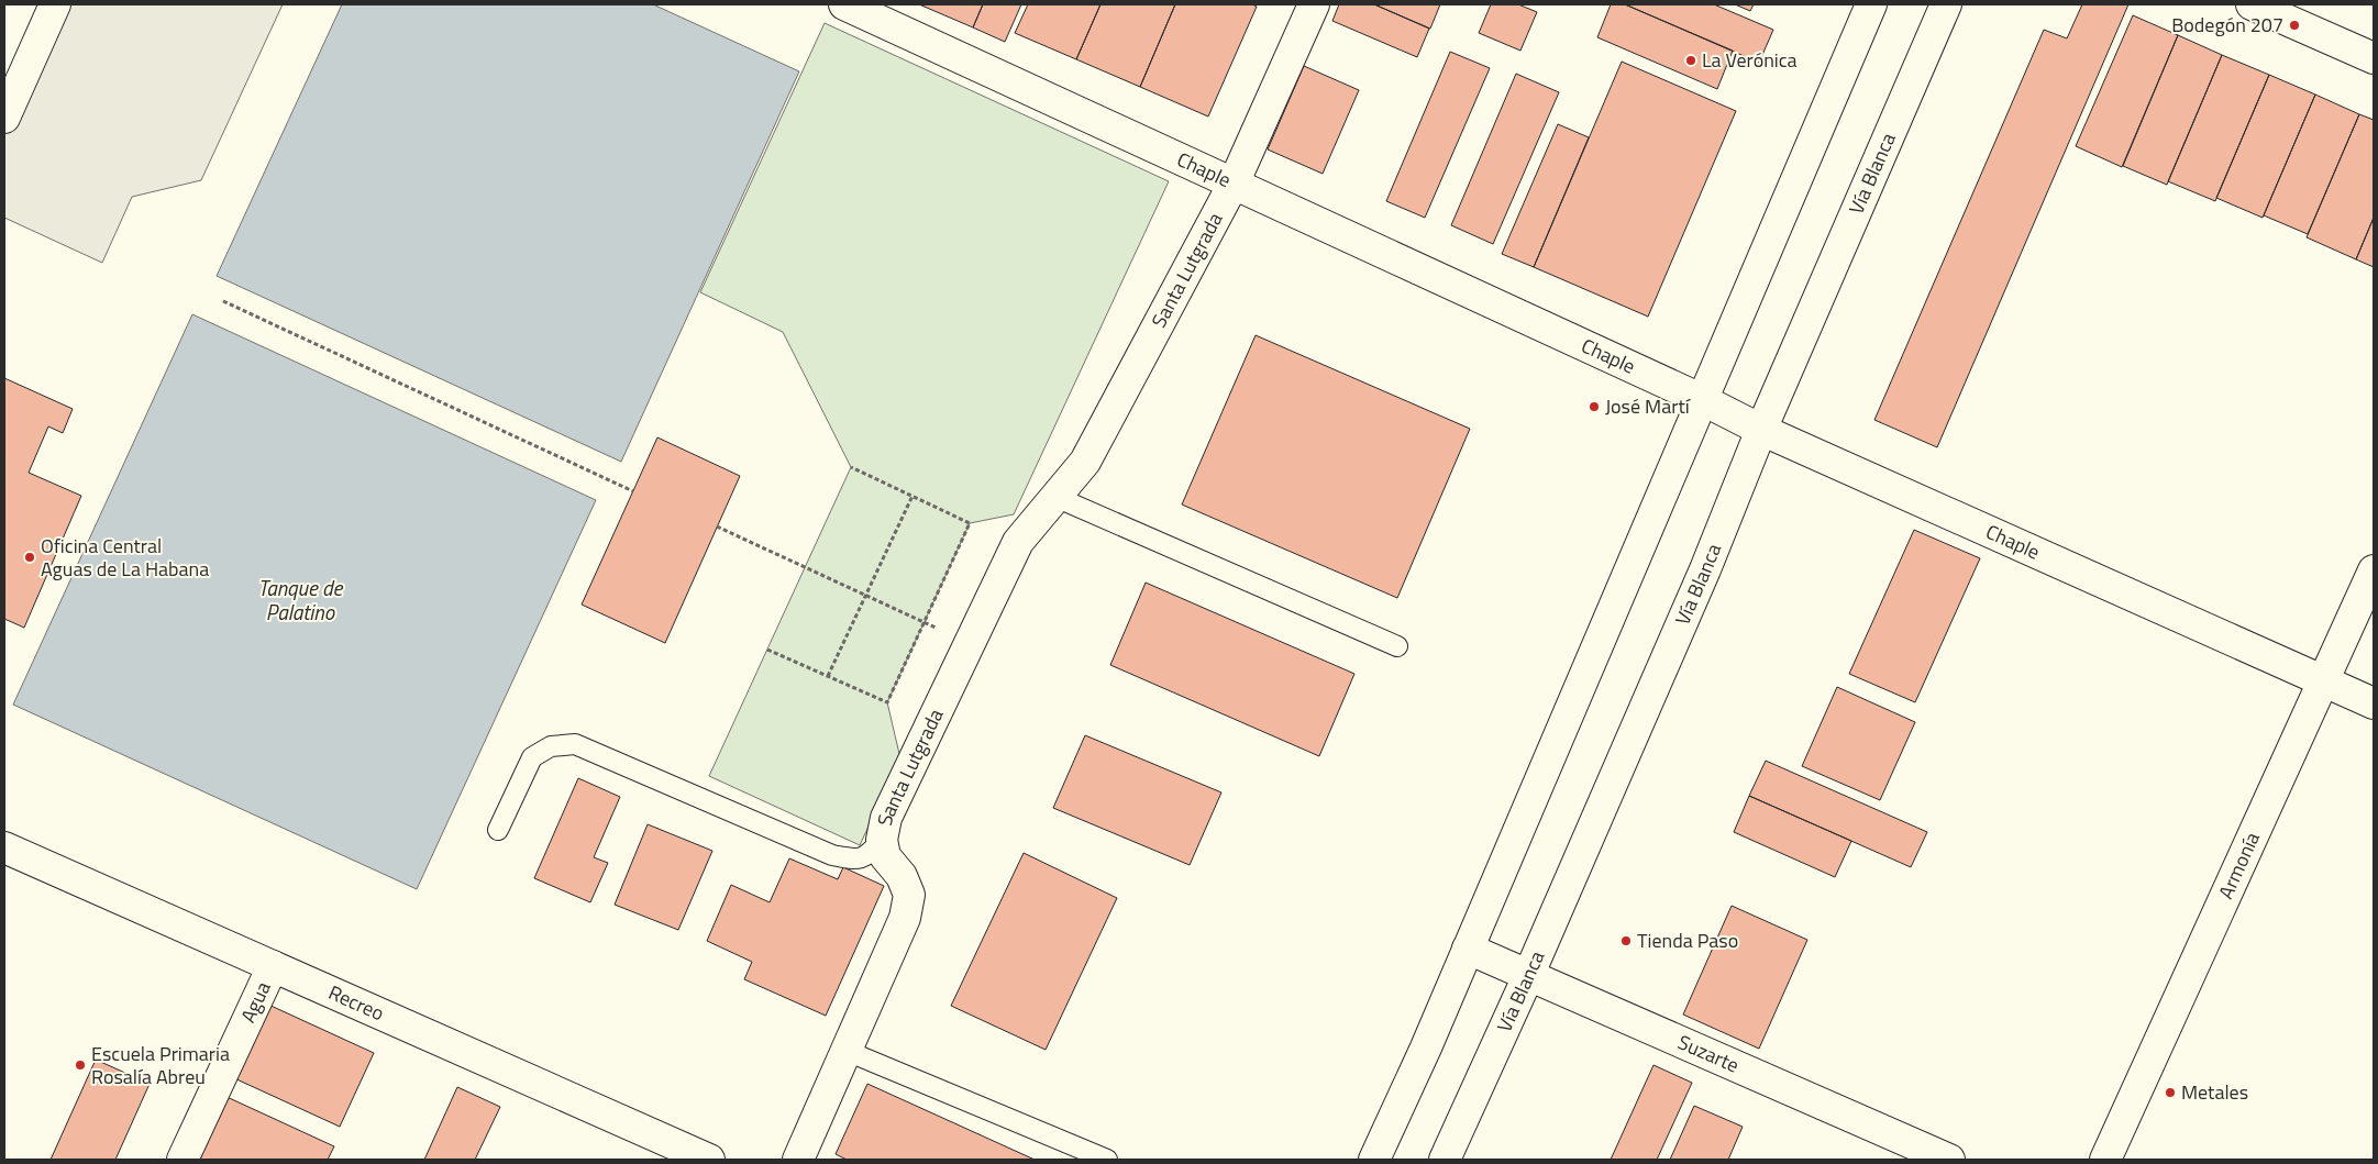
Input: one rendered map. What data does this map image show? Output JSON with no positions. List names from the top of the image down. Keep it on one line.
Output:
{"streets":{"street":["Chaple","Vía Blanca","Santa Lutgrada","Armonía","Agua","Recreo","Suzarte"]},"crossings":[["Chaple","Vía Blanca"],["Chaple","Santa Lutgrada"],["Chaple","Armonía"],["Vía Blanca","Suzarte"],["Agua","Recreo"]],"water":["Tanque de Palatino"],"places":["Bodegón 207","La Verónica","José Martí","Oficina Central Aguas de La Habana","Tienda Paso","Escuela Primaria Rosalía Abreu","Metales"]}
